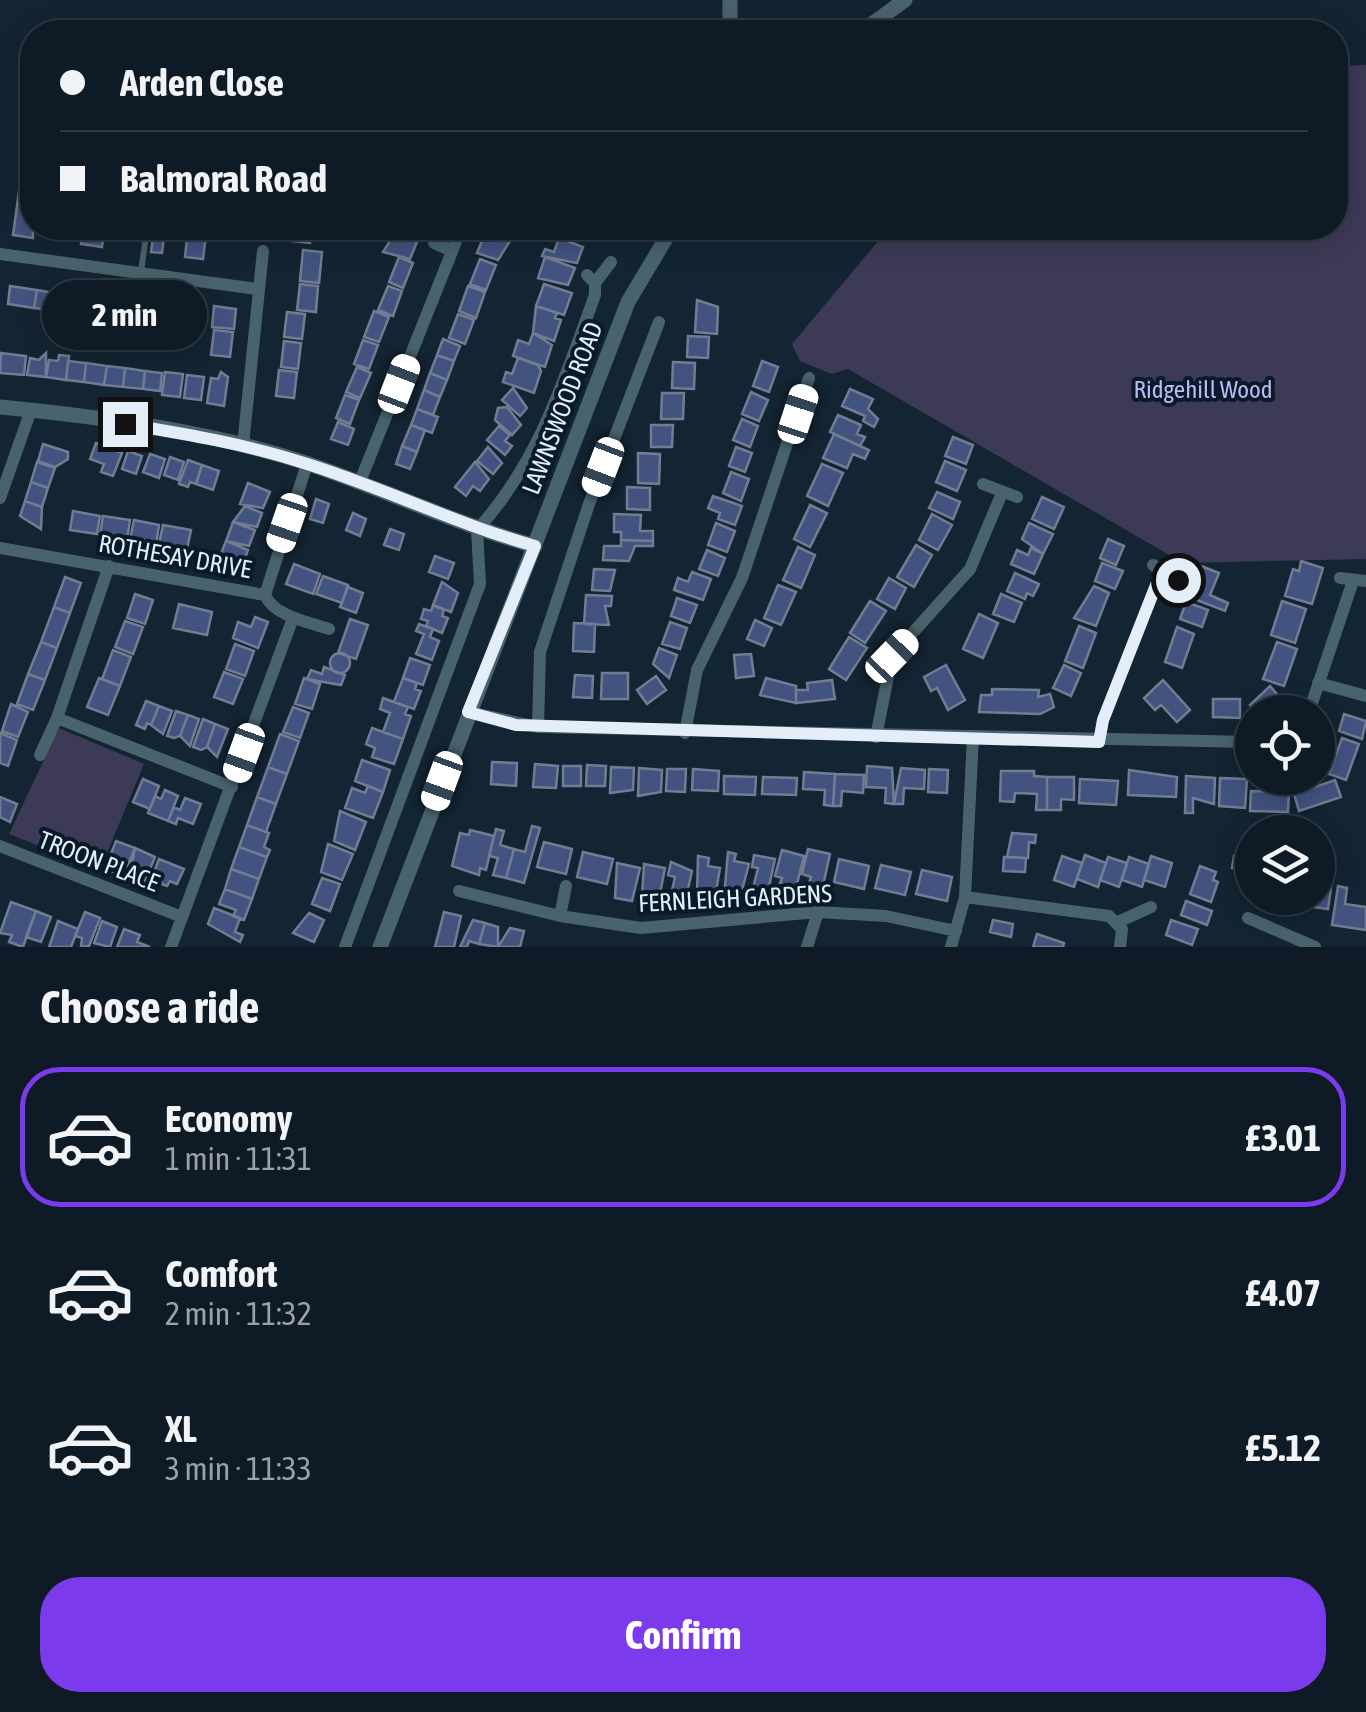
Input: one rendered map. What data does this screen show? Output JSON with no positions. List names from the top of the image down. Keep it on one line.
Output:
{"streets":{"street":["LAWNSWOOD ROAD","ROTHESAY DRIVE","TROON PLACE","FERNLEIGH GARDENS"]},"parks":["Ridgehill Wood"],"page":{"banner":["Arden Close","Balmoral Road"],"bubble":"2 min","heading":"Choose a ride","list":[{"name":"Economy","note":"1 min · 11:31","value":"£3.01"},{"name":"Comfort","note":"2 min · 11:32","value":"£4.07"},{"name":"XL","note":"3 min · 11:33","value":"£5.12"}],"buttons":"Confirm"}}
